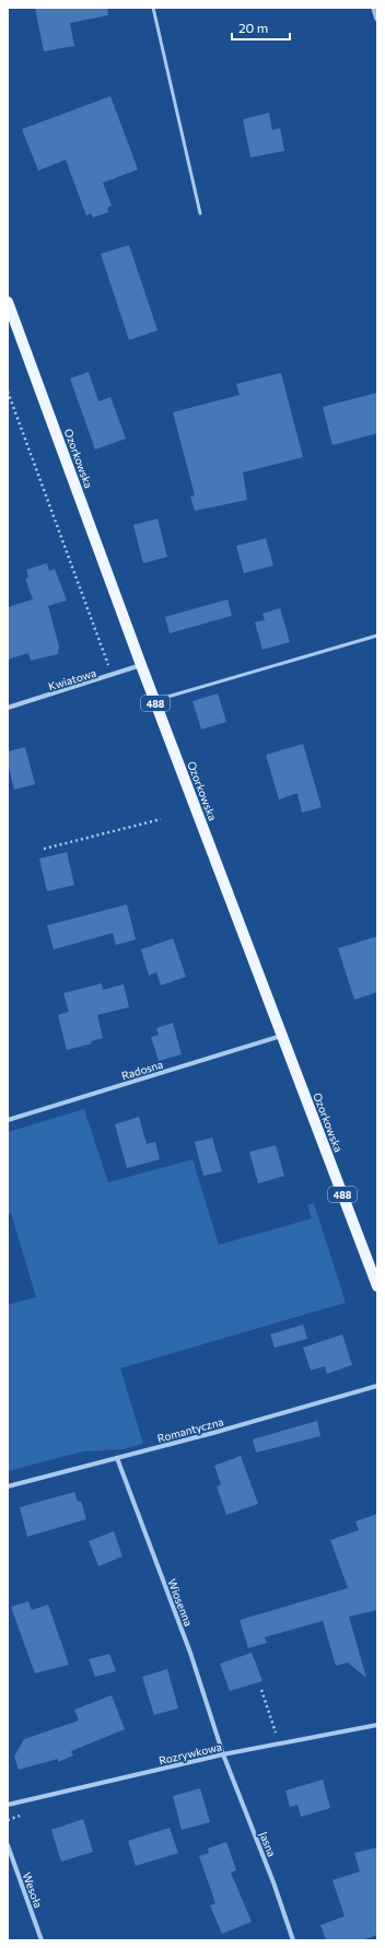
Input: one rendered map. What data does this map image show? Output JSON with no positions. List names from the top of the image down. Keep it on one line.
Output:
{"streets":{"main road":["Ozorkowska","488"],"street":["Kwiatowa","Radosna","Romantyczna","Wiosenna","Rozrywkowa","Jasna","Wesoła"]},"crossings":[["Ozorkowska","Kwiatowa"],["Ozorkowska","Radosna"],["Romantyczna","Wiosenna"],["Wiosenna","Rozrywkowa"],["Wiosenna","Jasna"],["Rozrywkowa","Jasna"]],"scale_bar":"20 m"}
